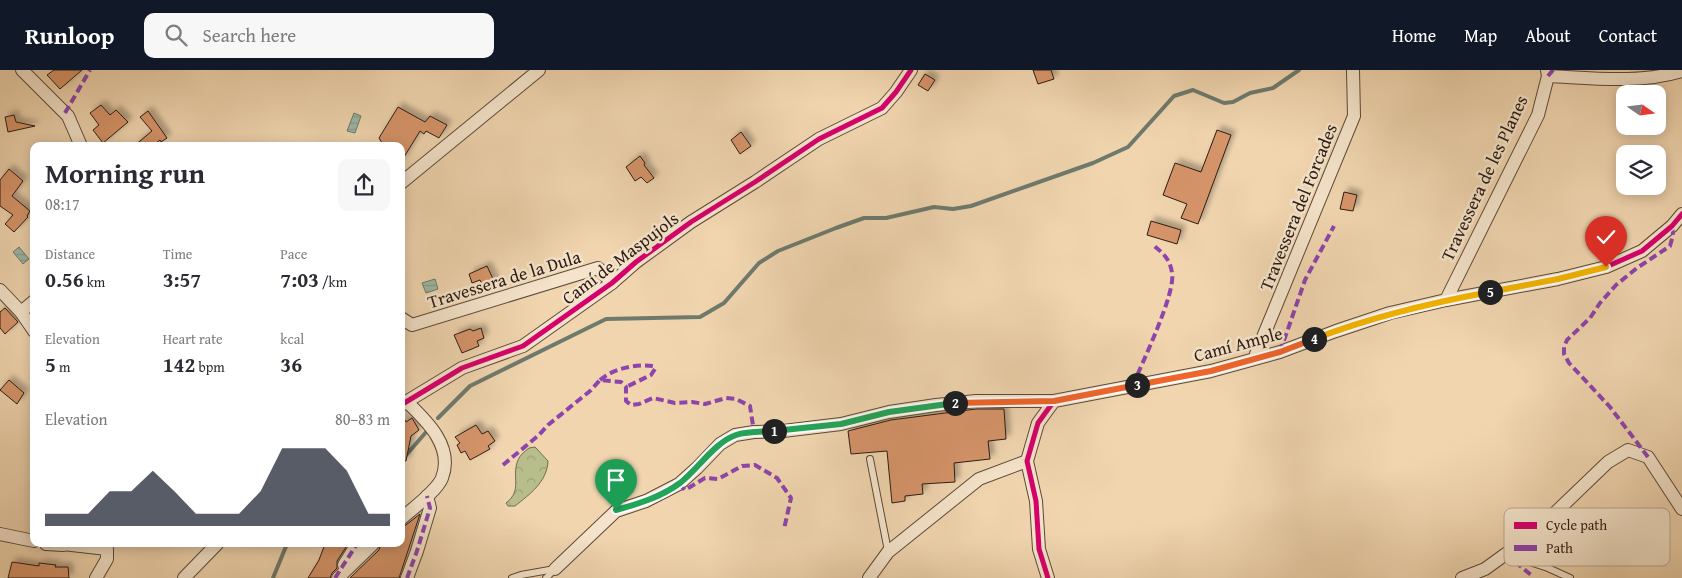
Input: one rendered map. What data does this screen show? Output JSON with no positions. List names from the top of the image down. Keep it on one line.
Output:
{"streets":{"street":["Travessera de les Planes","Travessera del Forcades","Camí de Maspujols","Travessera de la Dula","Camí Ample"]},"crossings":[["Travessera de les Planes","Camí Ample"],["Camí de Maspujols","Travessera de la Dula"]],"legend":["Cycle path","Path"],"north":"right","page":{"header":"Runloop","search":"Search here","nav":["Home","Map","About","Contact"],"heading":["Morning run","08:17"],"stats":[["Distance","0.56 km"],["Time","3:57"],["Pace","7:03 /km"],["Elevation","5 m"],["Heart rate","142 bpm"],["kcal","36"]],"pins":["5","4","3","2","1"],"chart":["Elevation","80–83 m"]}}
